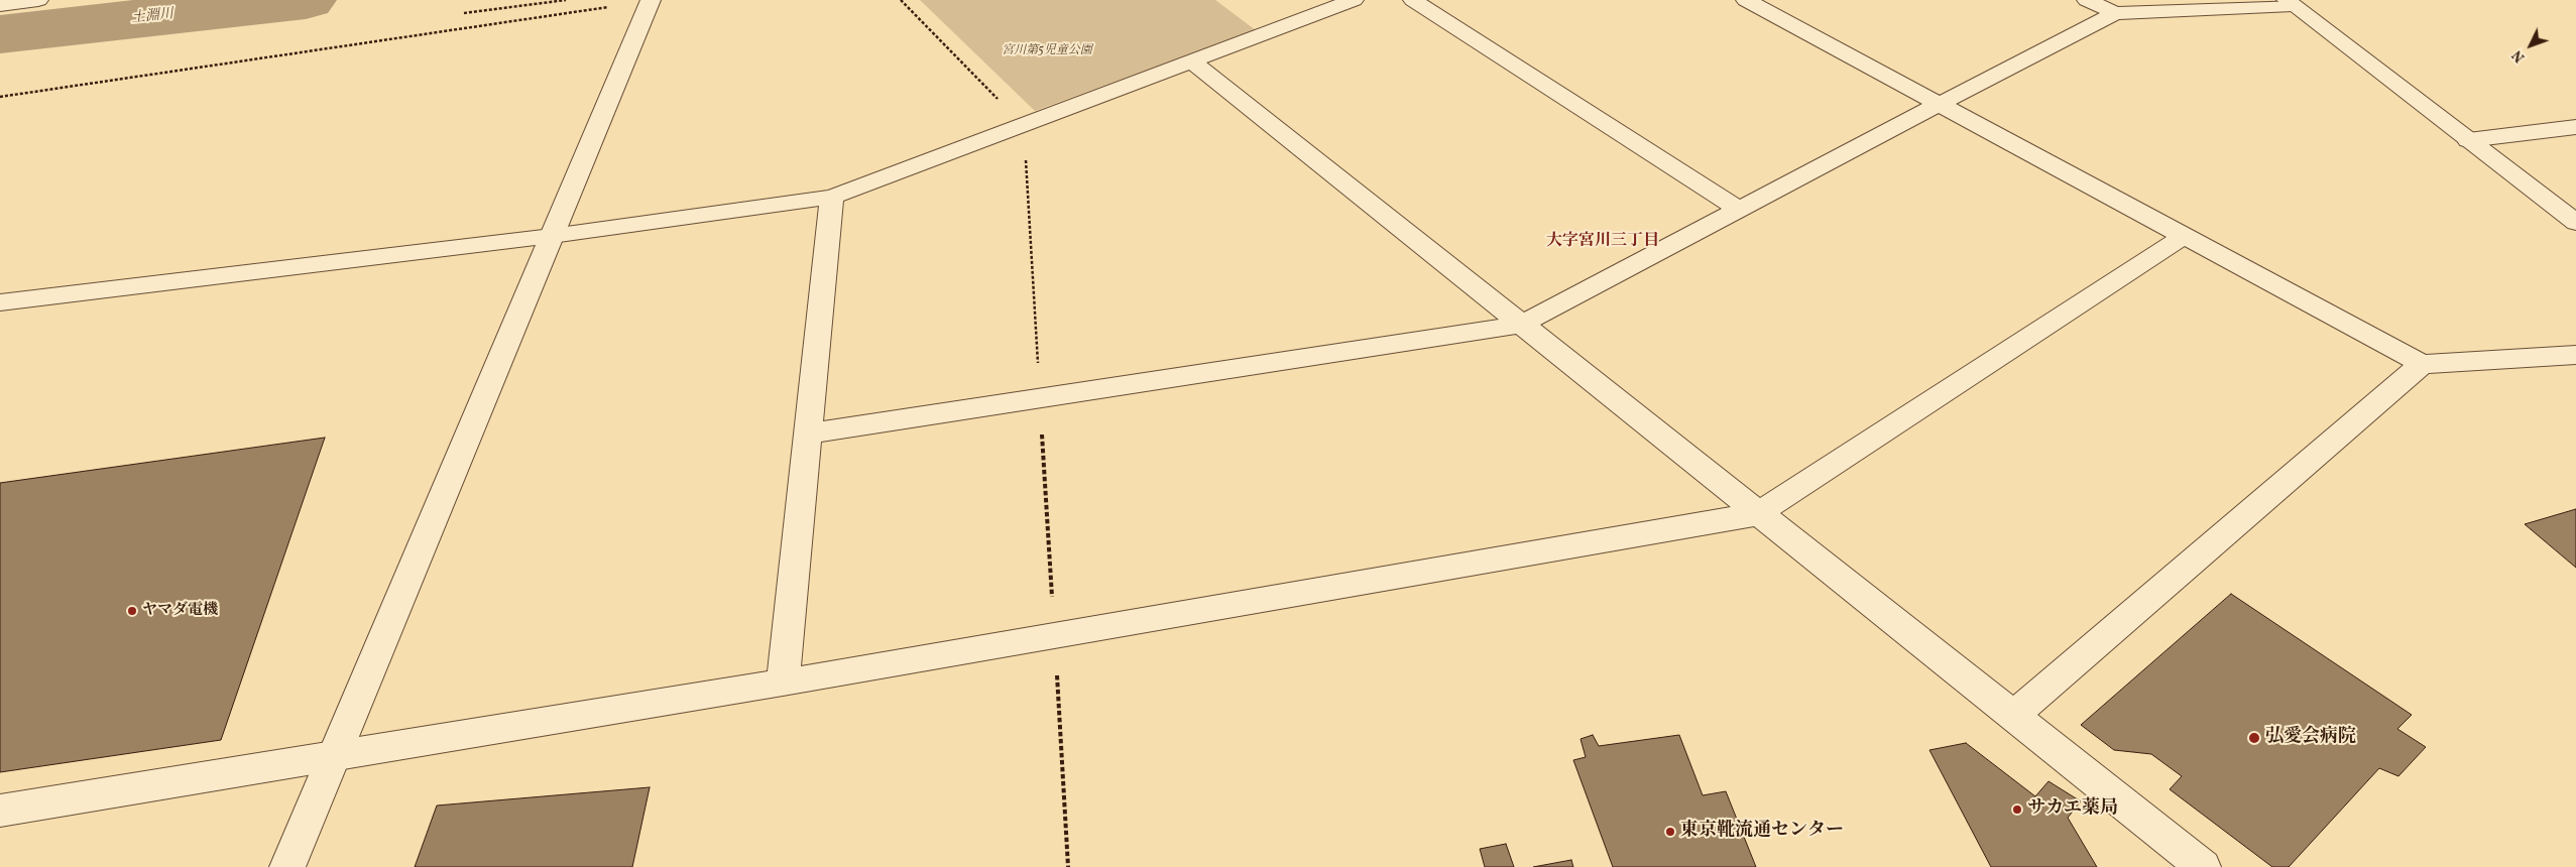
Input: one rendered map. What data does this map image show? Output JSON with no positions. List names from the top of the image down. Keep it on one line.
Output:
{"districts":["大字宮川三丁目"],"water":["土淵川"],"parks":["宮川第5児童公園"],"places":["ヤマダ電機","弘愛会病院","サカエ薬局","東京靴流通センター"],"north":"bottom left"}
